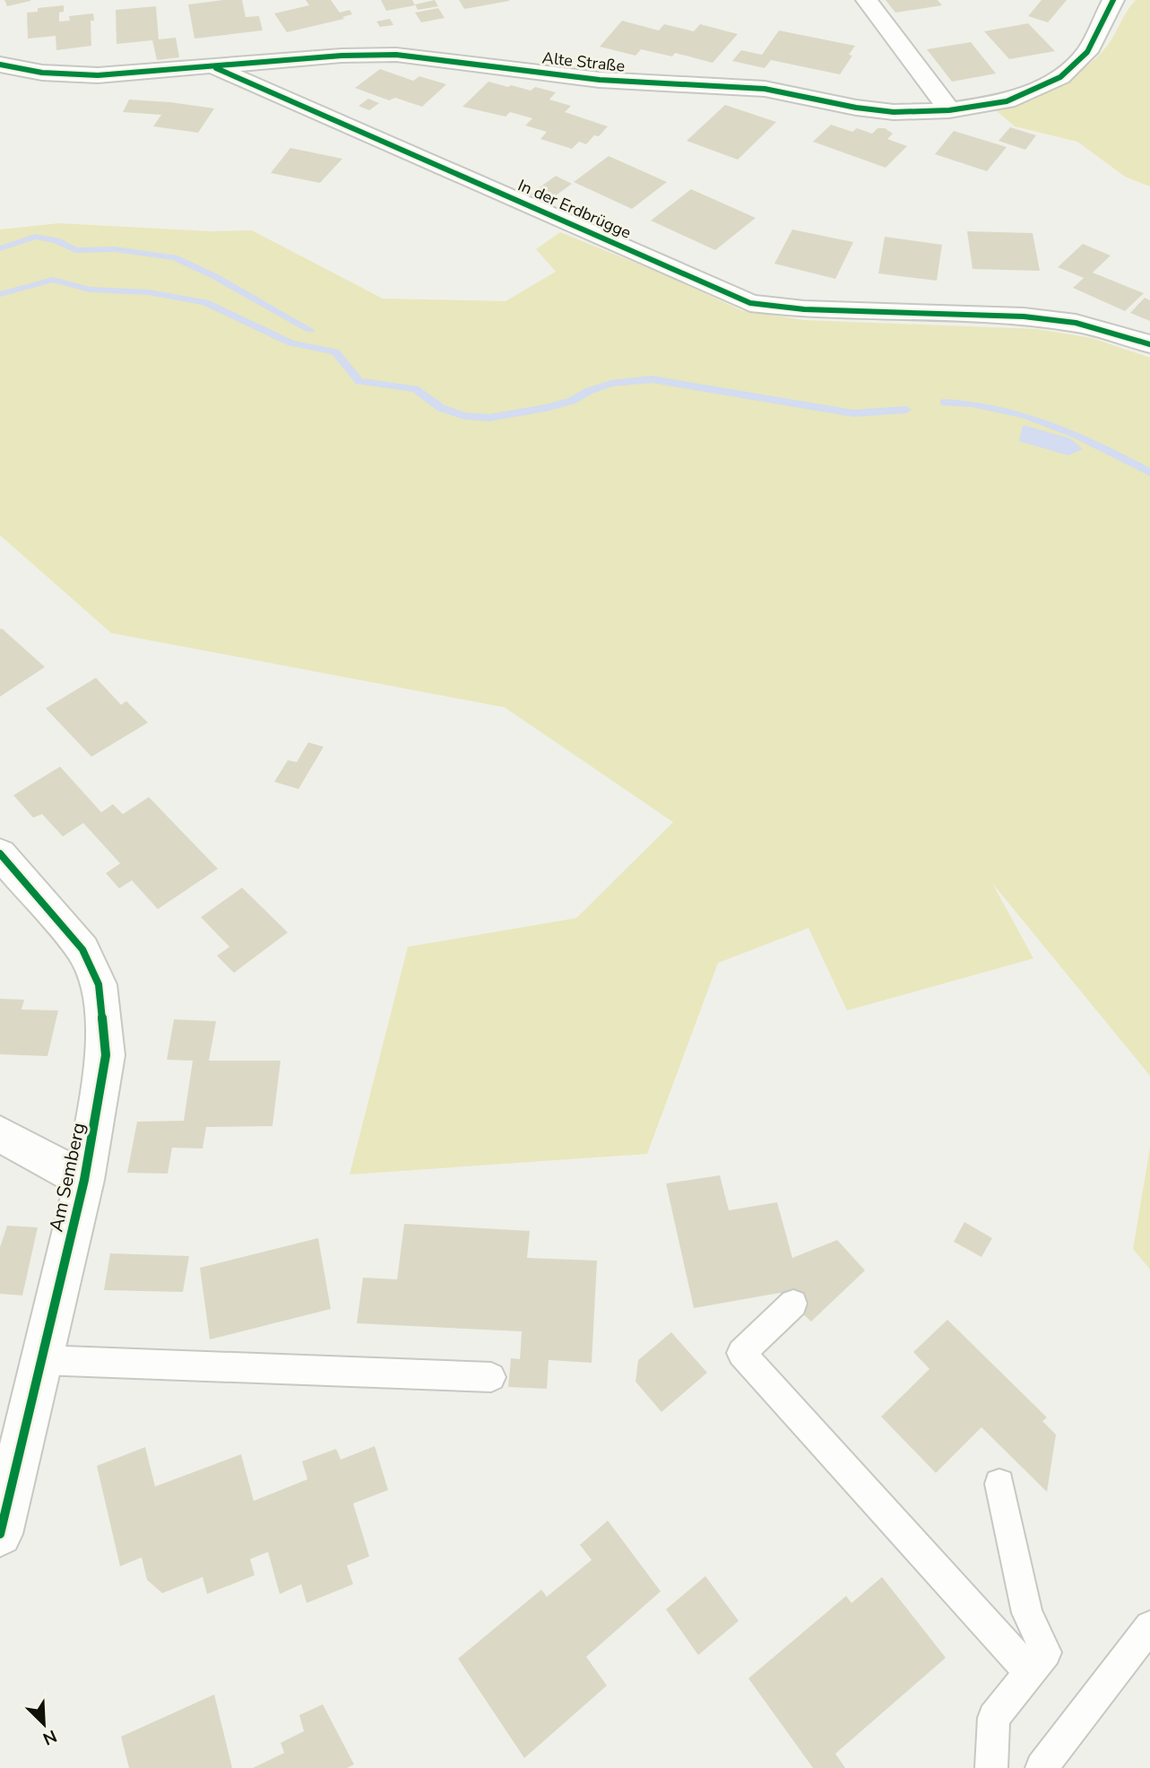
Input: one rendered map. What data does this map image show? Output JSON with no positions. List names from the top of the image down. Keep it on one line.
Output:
{"streets":{"street":["Alte Straße","In der Erdbrügge","Am Semberg"]},"crossings":[["Alte Straße","In der Erdbrügge"]],"north":"bottom right"}
